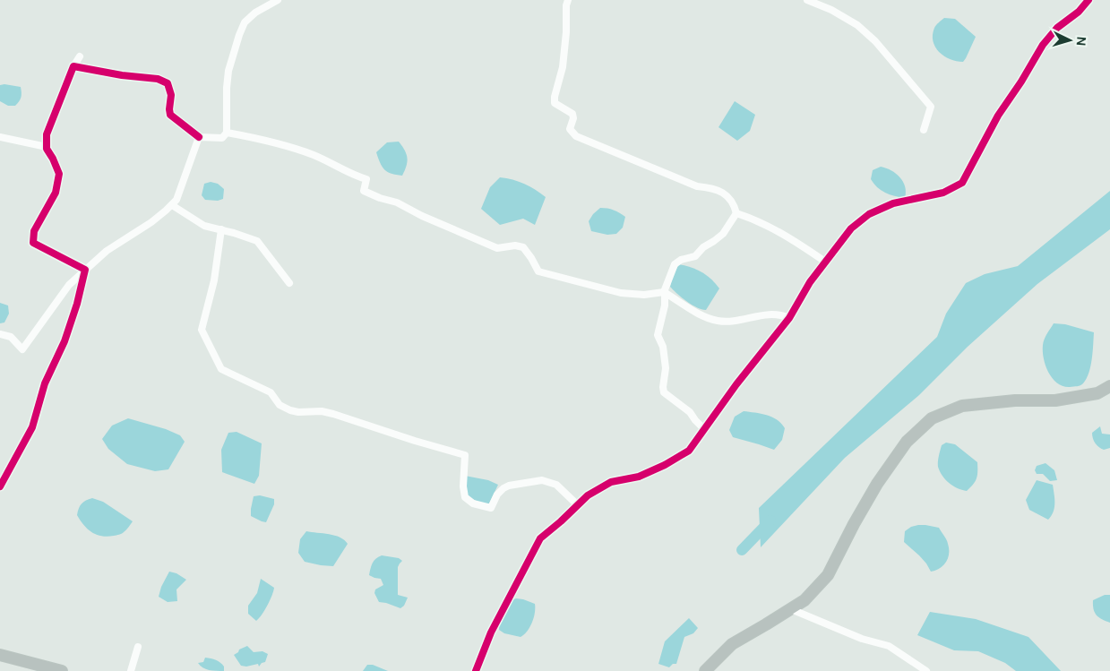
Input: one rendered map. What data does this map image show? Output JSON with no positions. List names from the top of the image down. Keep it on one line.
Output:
{"north":"right"}
